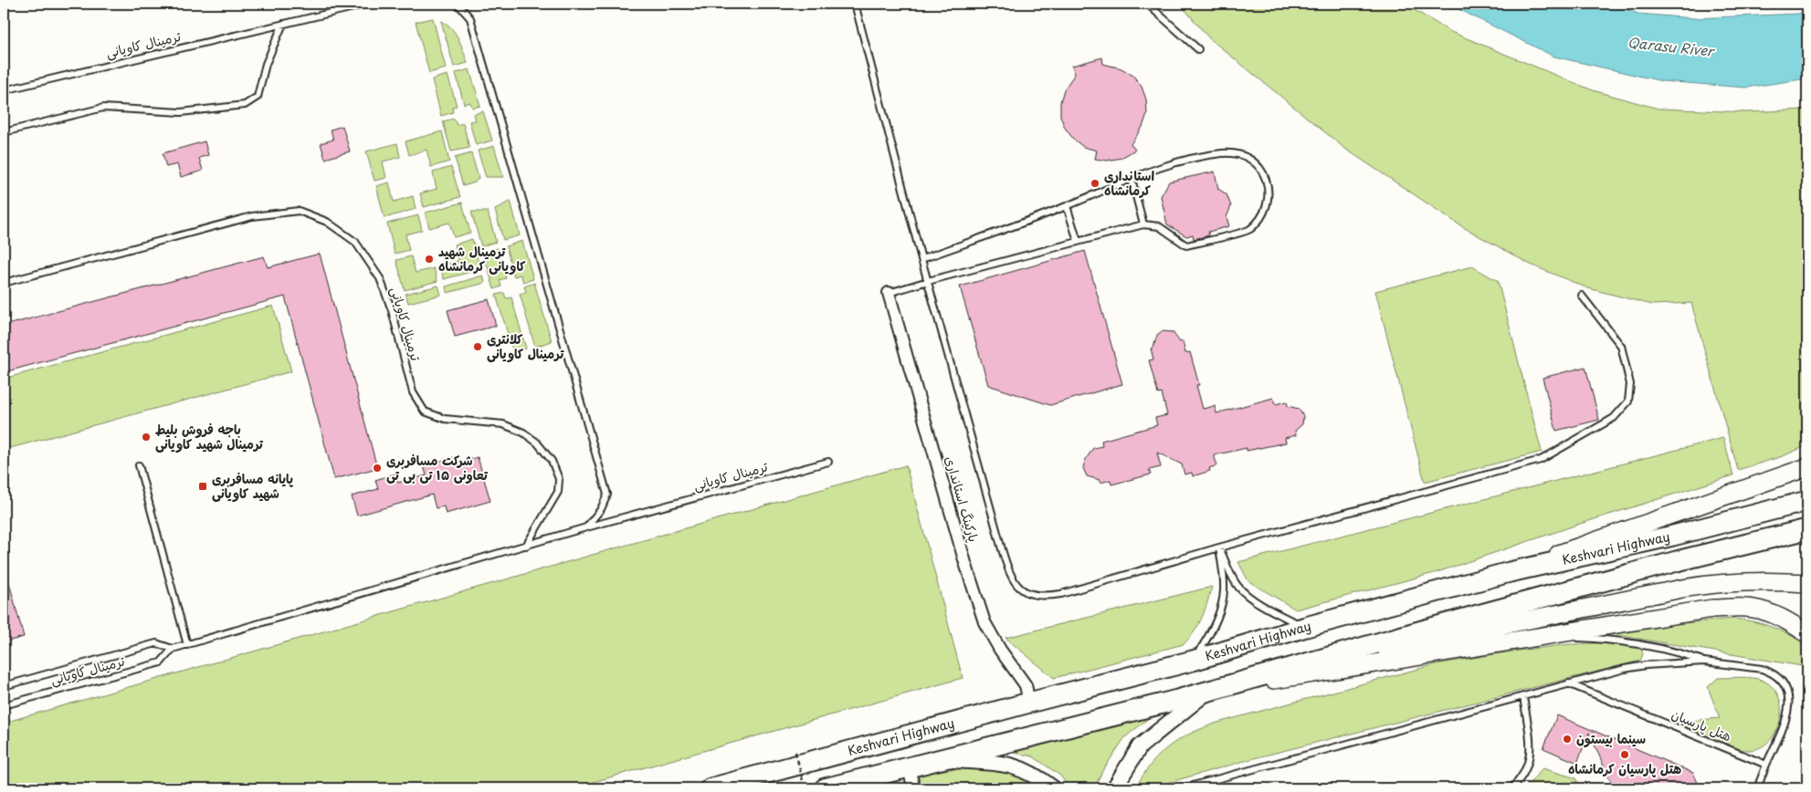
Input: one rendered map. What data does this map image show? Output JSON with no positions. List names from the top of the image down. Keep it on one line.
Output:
{"streets":{"highway":["Keshvari Highway"],"street":["پارکینگ استانداری"],"lane":["ترمینال کاویانی","هتل پارسیان"]},"crossings":[["پارکینگ استانداری","Keshvari Highway"]],"water":["Qarasu River"],"places":{"other":["استانداری کرمانشاه","ترمینال شهید کاویانی کرمانشاه","کلانتری ترمینال کاویانی","باجه فروش بلیط ترمینال شهید کاویانی","شرکت مسافربری تعاونی ۱۵ تی بی تی","سینما بیستون","هتل پارسیان کرمانشاه"],"transit":["پايانه مسافربری شهید کاویانی"]}}
